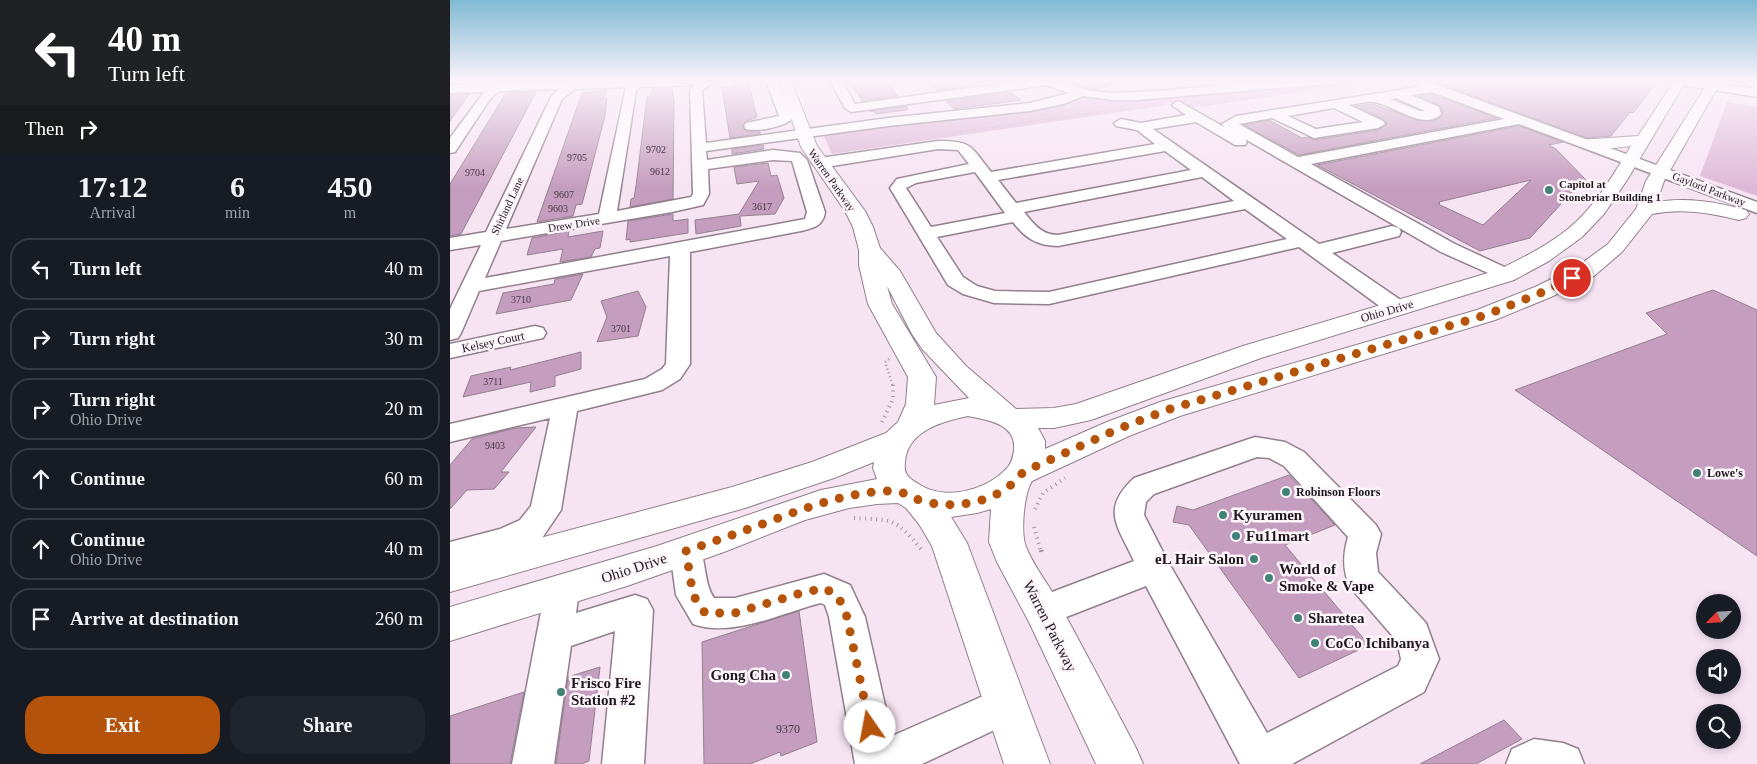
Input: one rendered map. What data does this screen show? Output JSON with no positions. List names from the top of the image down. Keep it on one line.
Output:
{"streets":{"main road":["Warren Parkway","Ohio Drive"],"street":["Gaylord Parkway","Shirland Lane","Drew Drive","Kelsey Court"]},"crossings":[["Warren Parkway","Ohio Drive"],["Gaylord Parkway","Ohio Drive"],["Shirland Lane","Drew Drive"]],"places":["Capitol at Stonebriar Building 1","Lowe's","Robinson Floors","Kyuramen","Fu11mart","eL Hair Salon","World of Smoke & Vape","Sharetea","CoCo Ichibanya","Gong Cha","Frisco Fire Station #2"],"house_numbers":["9702","9705","9612","9704","9607","3617","9603","3710","3701","3711","9403","9370"],"north":"bottom left","page":{"turn":["40 m","Turn left"],"then":"Then","eta":["17:12","Arrival","6","min","450","m"],"list":[{"name":"Turn left","value":"40 m"},{"name":"Turn right","value":"30 m"},{"name":"Turn right","note":"Ohio Drive","value":"20 m"},{"name":"Continue","value":"60 m"},{"name":"Continue","note":"Ohio Drive","value":"40 m"},{"name":"Arrive at destination","value":"260 m"}],"buttons":["Exit","Share"]}}
